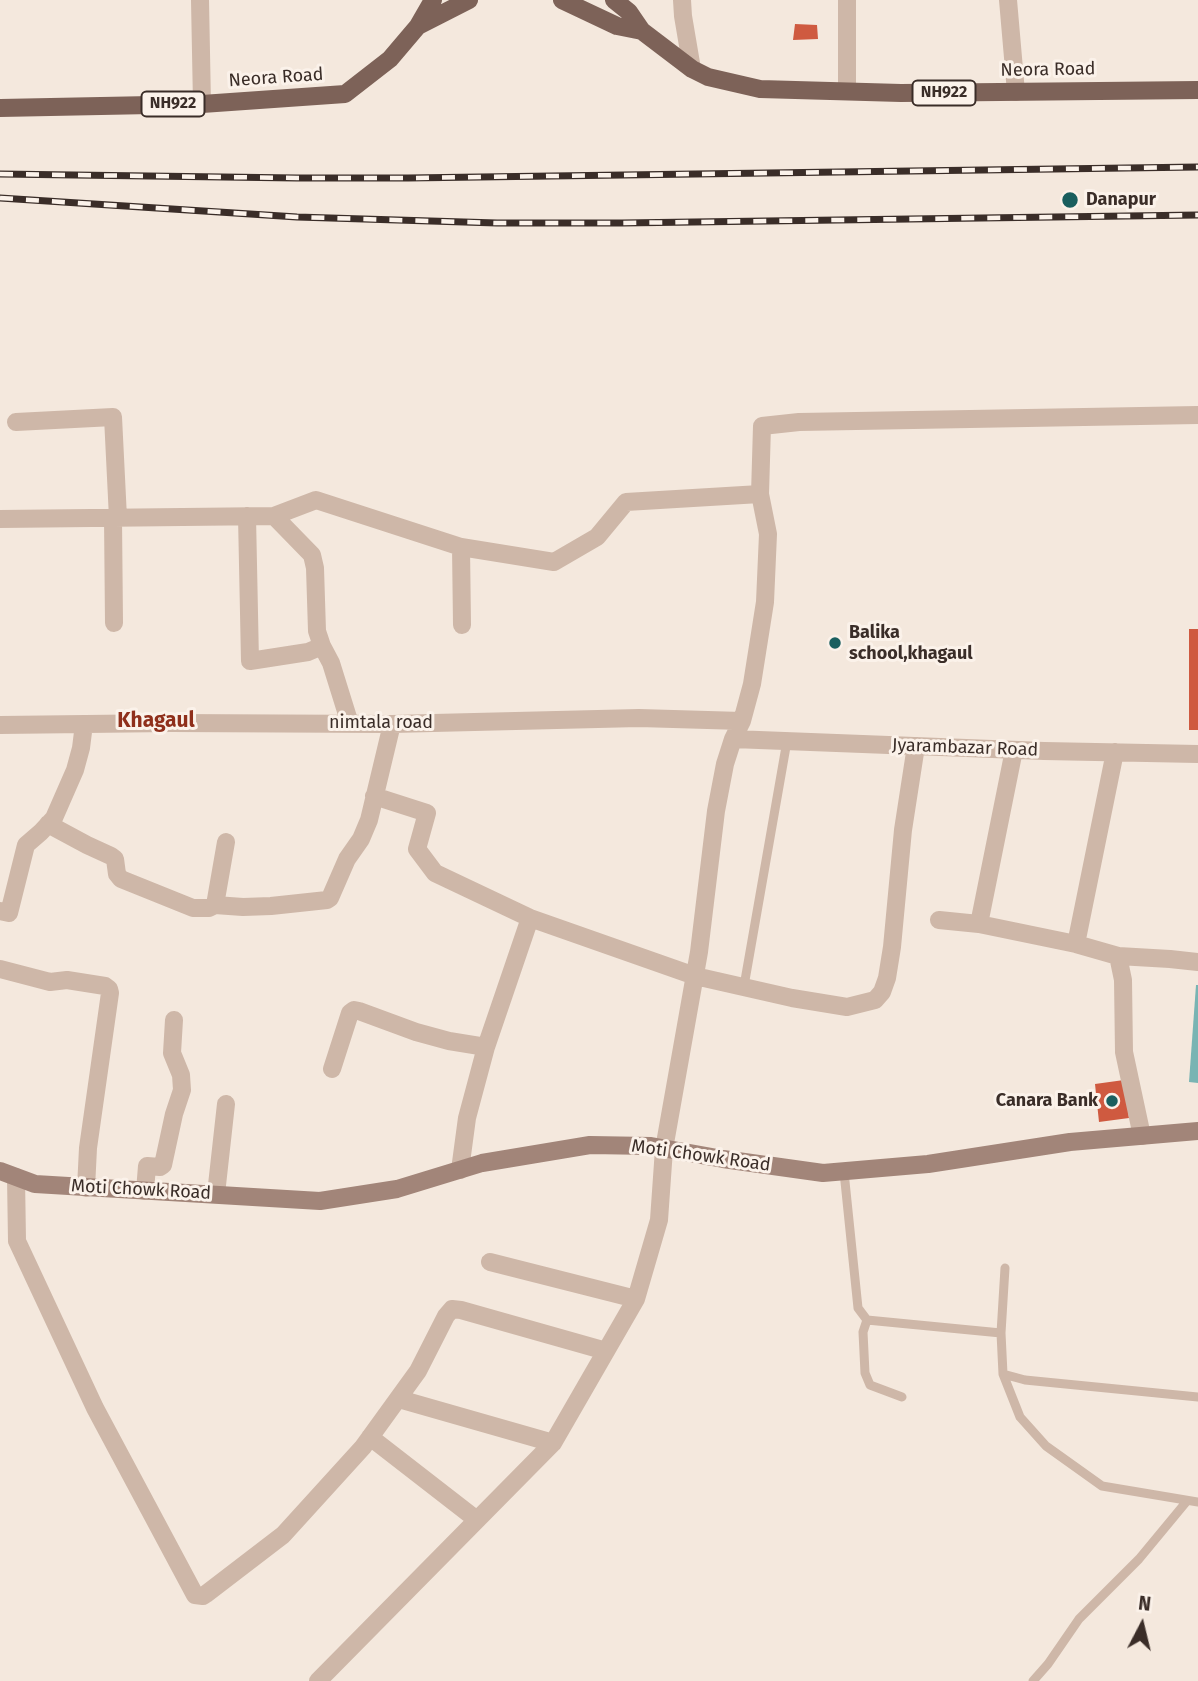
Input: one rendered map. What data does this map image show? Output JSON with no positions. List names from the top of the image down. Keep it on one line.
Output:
{"streets":{"main road":["Neora Road","NH922"],"street":["nimtala road","Jyarambazar Road","Moti Chowk Road"]},"districts":["Khagaul"],"places":["Danapur","Balika school,khagaul","Canara Bank"],"north":"top"}
